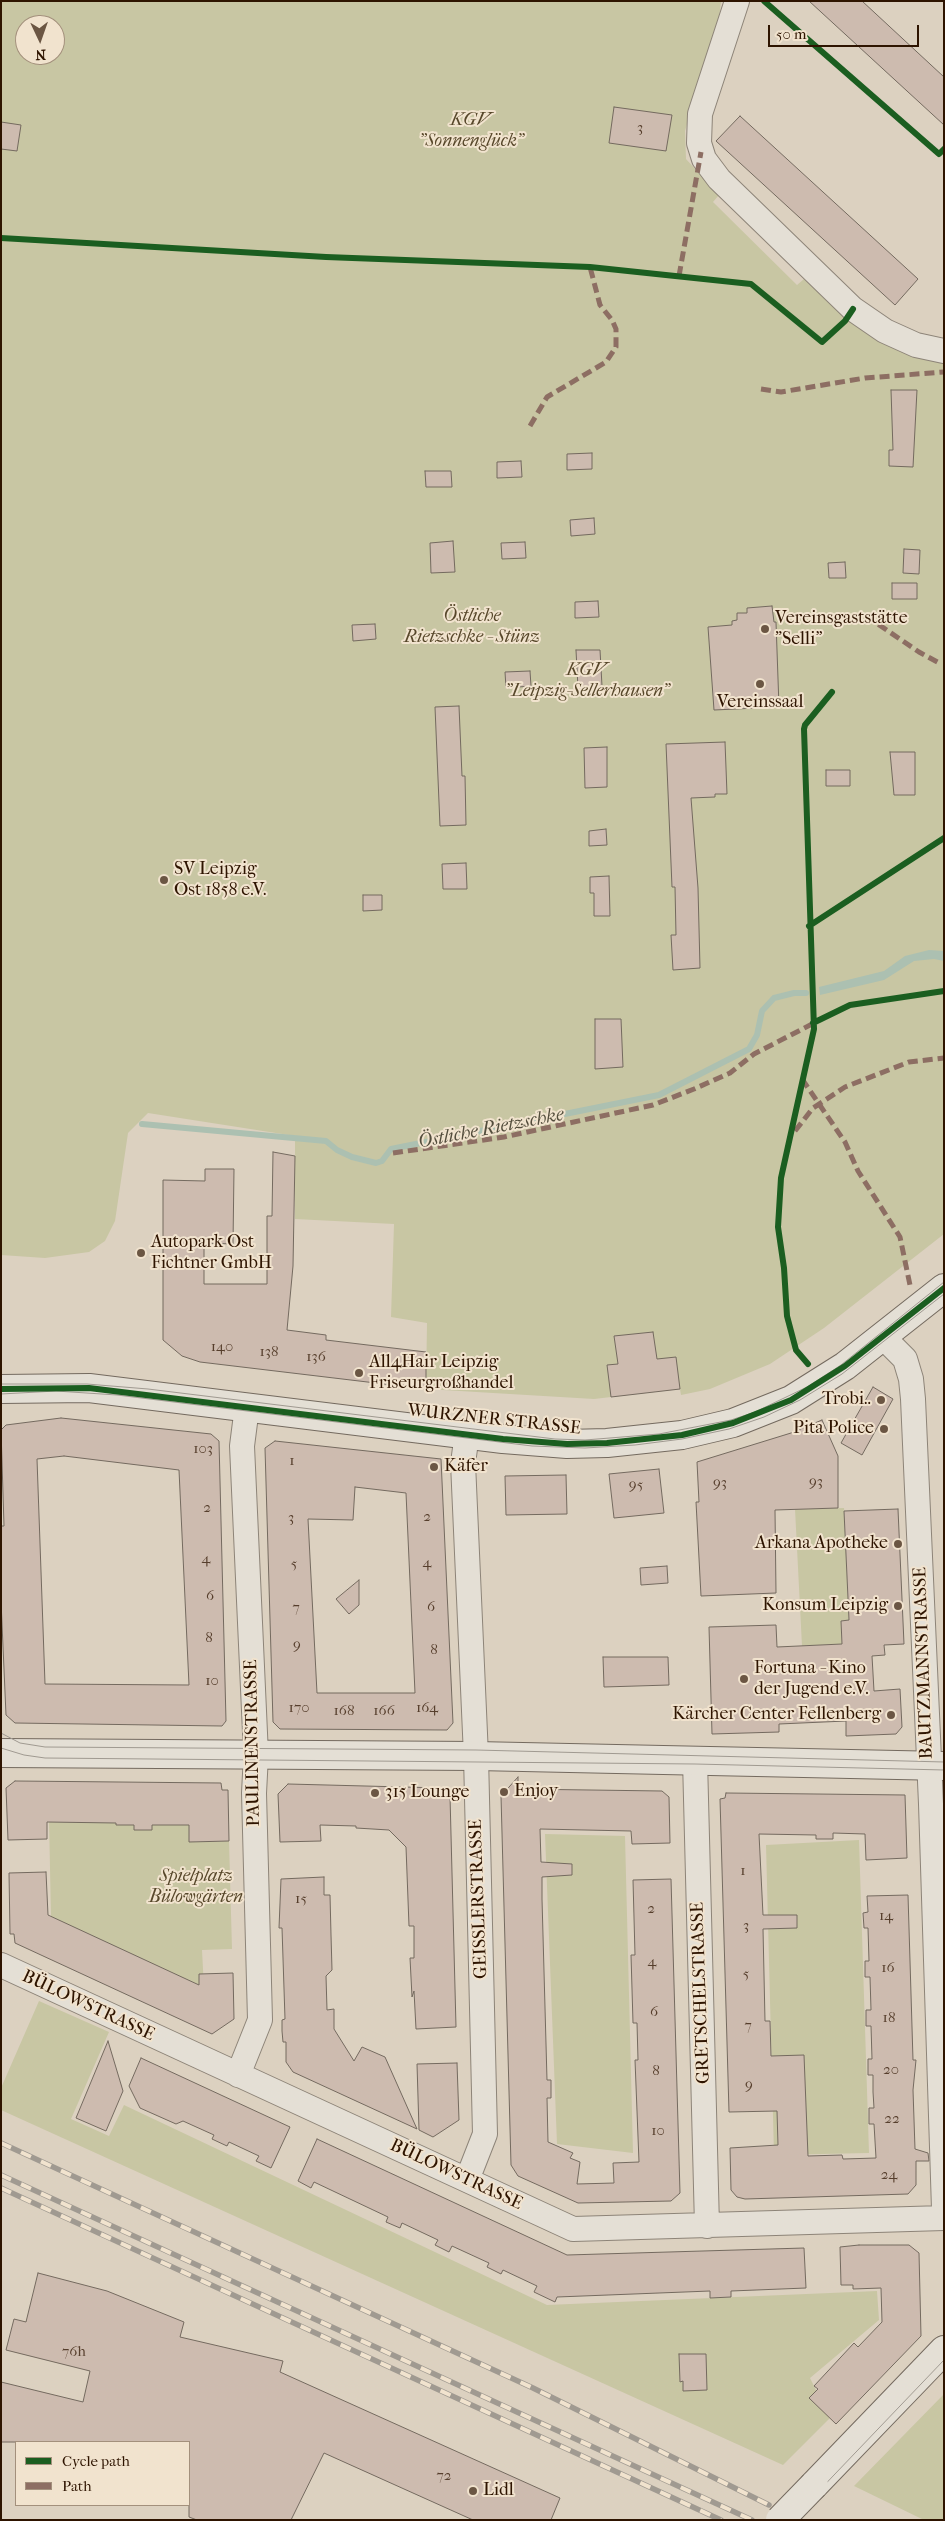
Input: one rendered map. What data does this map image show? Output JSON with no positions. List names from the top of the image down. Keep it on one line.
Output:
{"streets":{"main road":["WURZNER STRASSE"],"street":["BAUTZMANNSTRASSE","PAULINENSTRASSE","GEISSLERSTRASSE","GRETSCHELSTRASSE","BÜLOWSTRASSE"]},"crossings":[["WURZNER STRASSE","BAUTZMANNSTRASSE"],["WURZNER STRASSE","PAULINENSTRASSE"],["WURZNER STRASSE","GEISSLERSTRASSE"],["PAULINENSTRASSE","BÜLOWSTRASSE"],["GEISSLERSTRASSE","BÜLOWSTRASSE"],["GRETSCHELSTRASSE","BÜLOWSTRASSE"]],"water":["Östliche Rietzschke"],"parks":["KGV \"Sonnenglück\"","Östliche Rietzschke - Stünz","KGV \"Leipzig-Sellerhausen\"","Spielplatz Bülowgärten"],"places":["Vereinsgaststätte \"Selli\"","Vereinssaal","SV Leipzig Ost 1858 e.V.","Autopark Ost Fichtner GmbH","All4Hair Leipzig Friseurgroßhandel","Trobi..","Pita Police","Käfer","Arkana Apotheke","Konsum Leipzig","Fortuna - Kino der Jugend e.V.","Kärcher Center Fellenberg","Enjoy","315 Lounge","Lidl"],"house_numbers":["3","140","138","136","103","1","93","93","95","2","2","3","4","4","5","6","6","7","8","9","8","10","170","164","168","166","1","15","2","14","3","4","16","5","6","18","7","20","8","9","22","10","24","76h","72"],"legend":["Cycle path","Path"],"scale_bar":"50 m","north":"bottom"}
